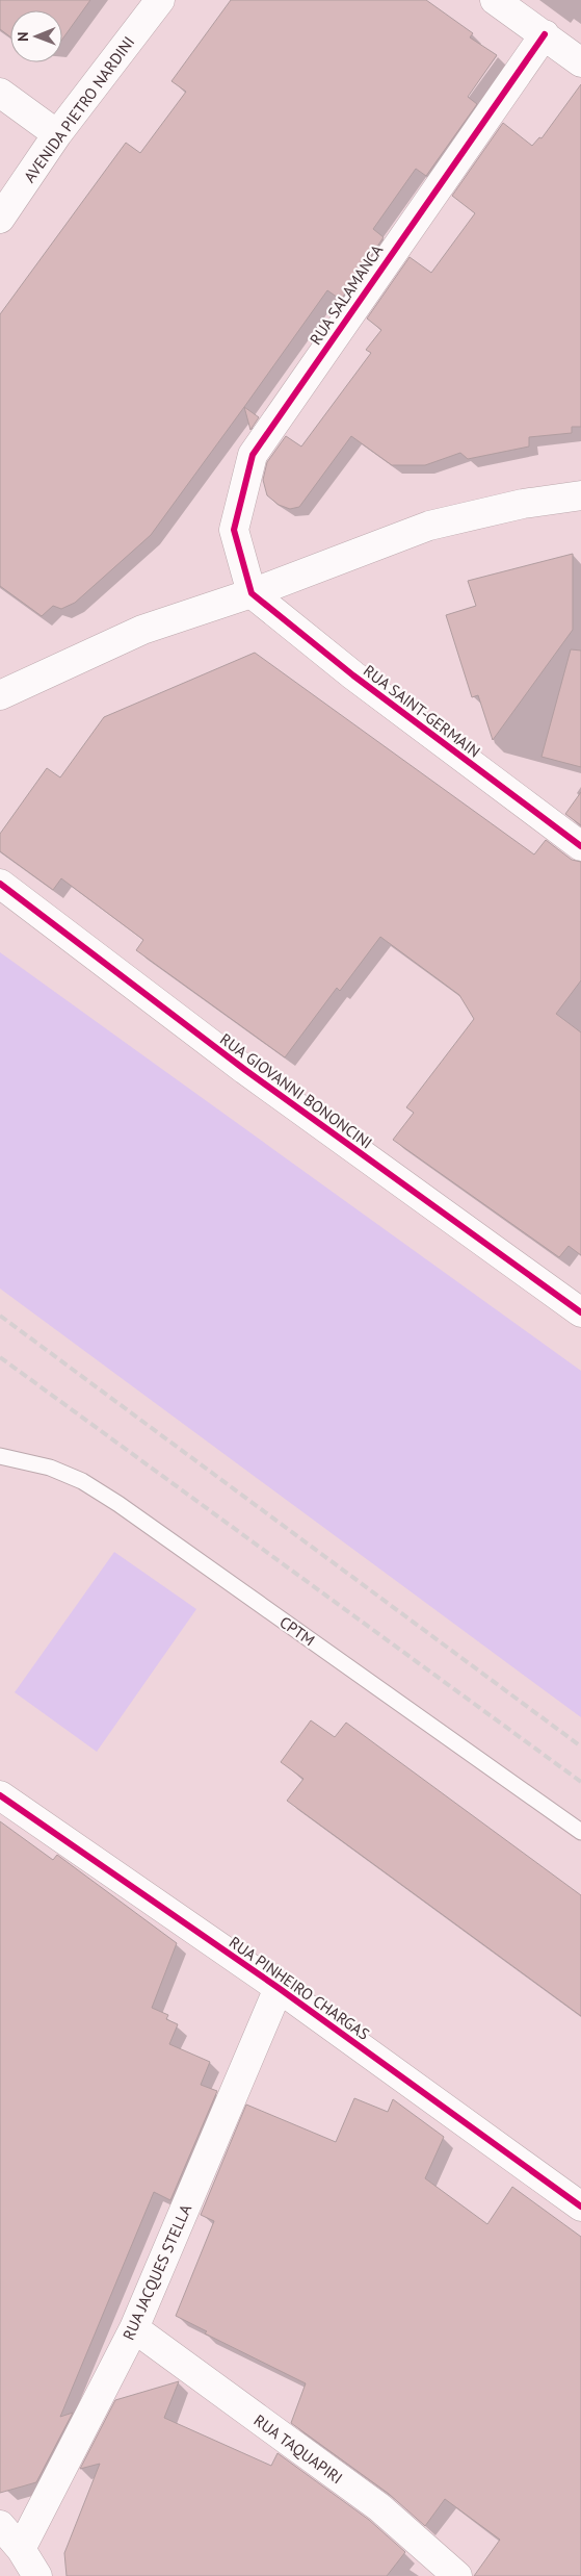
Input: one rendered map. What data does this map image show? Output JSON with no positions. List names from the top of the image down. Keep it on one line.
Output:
{"streets":{"street":["AVENIDA PIETRO NARDINI","RUA SALAMANCA","RUA SAINT-GERMAIN","RUA GIOVANNI BONONCINI","RUA PINHEIRO CHARGAS","RUA JACQUES STELLA","RUA TAQUAPIRI"],"lane":["CPTM"]},"crossings":[["RUA SALAMANCA","RUA SAINT-GERMAIN"],["RUA PINHEIRO CHARGAS","RUA JACQUES STELLA"],["RUA JACQUES STELLA","RUA TAQUAPIRI"]],"north":"left"}
